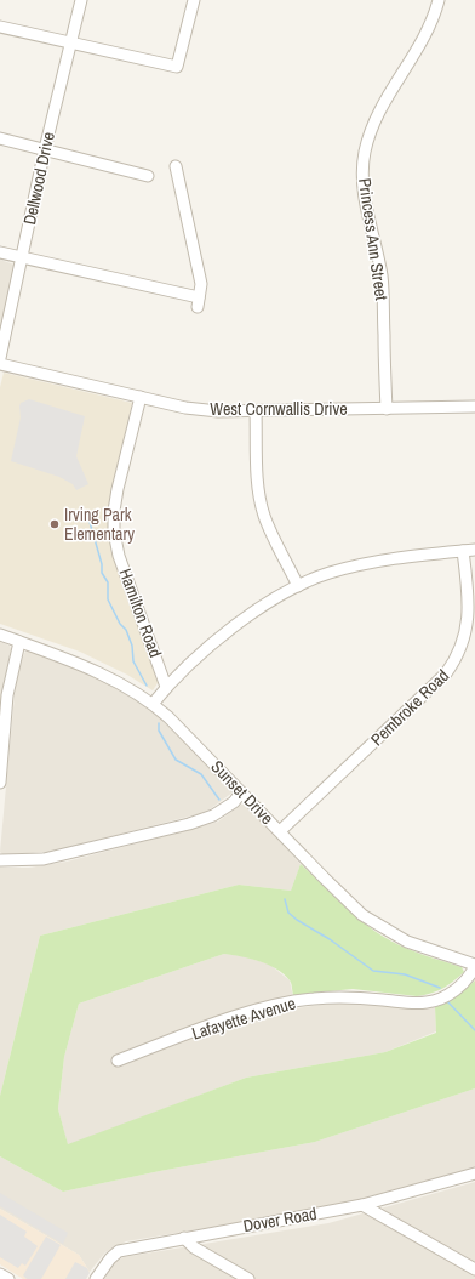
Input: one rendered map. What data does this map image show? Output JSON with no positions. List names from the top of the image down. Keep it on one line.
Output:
{"streets":{"street":["Dellwood Drive","Princess Ann Street","West Cornwallis Drive","Hamilton Road","Pembroke Road","Sunset Drive","Lafayette Avenue","Dover Road"]},"crossings":[["Princess Ann Street","West Cornwallis Drive"],["West Cornwallis Drive","Hamilton Road"],["Pembroke Road","Sunset Drive"],["Sunset Drive","Lafayette Avenue"]],"places":["Irving Park Elementary"]}
